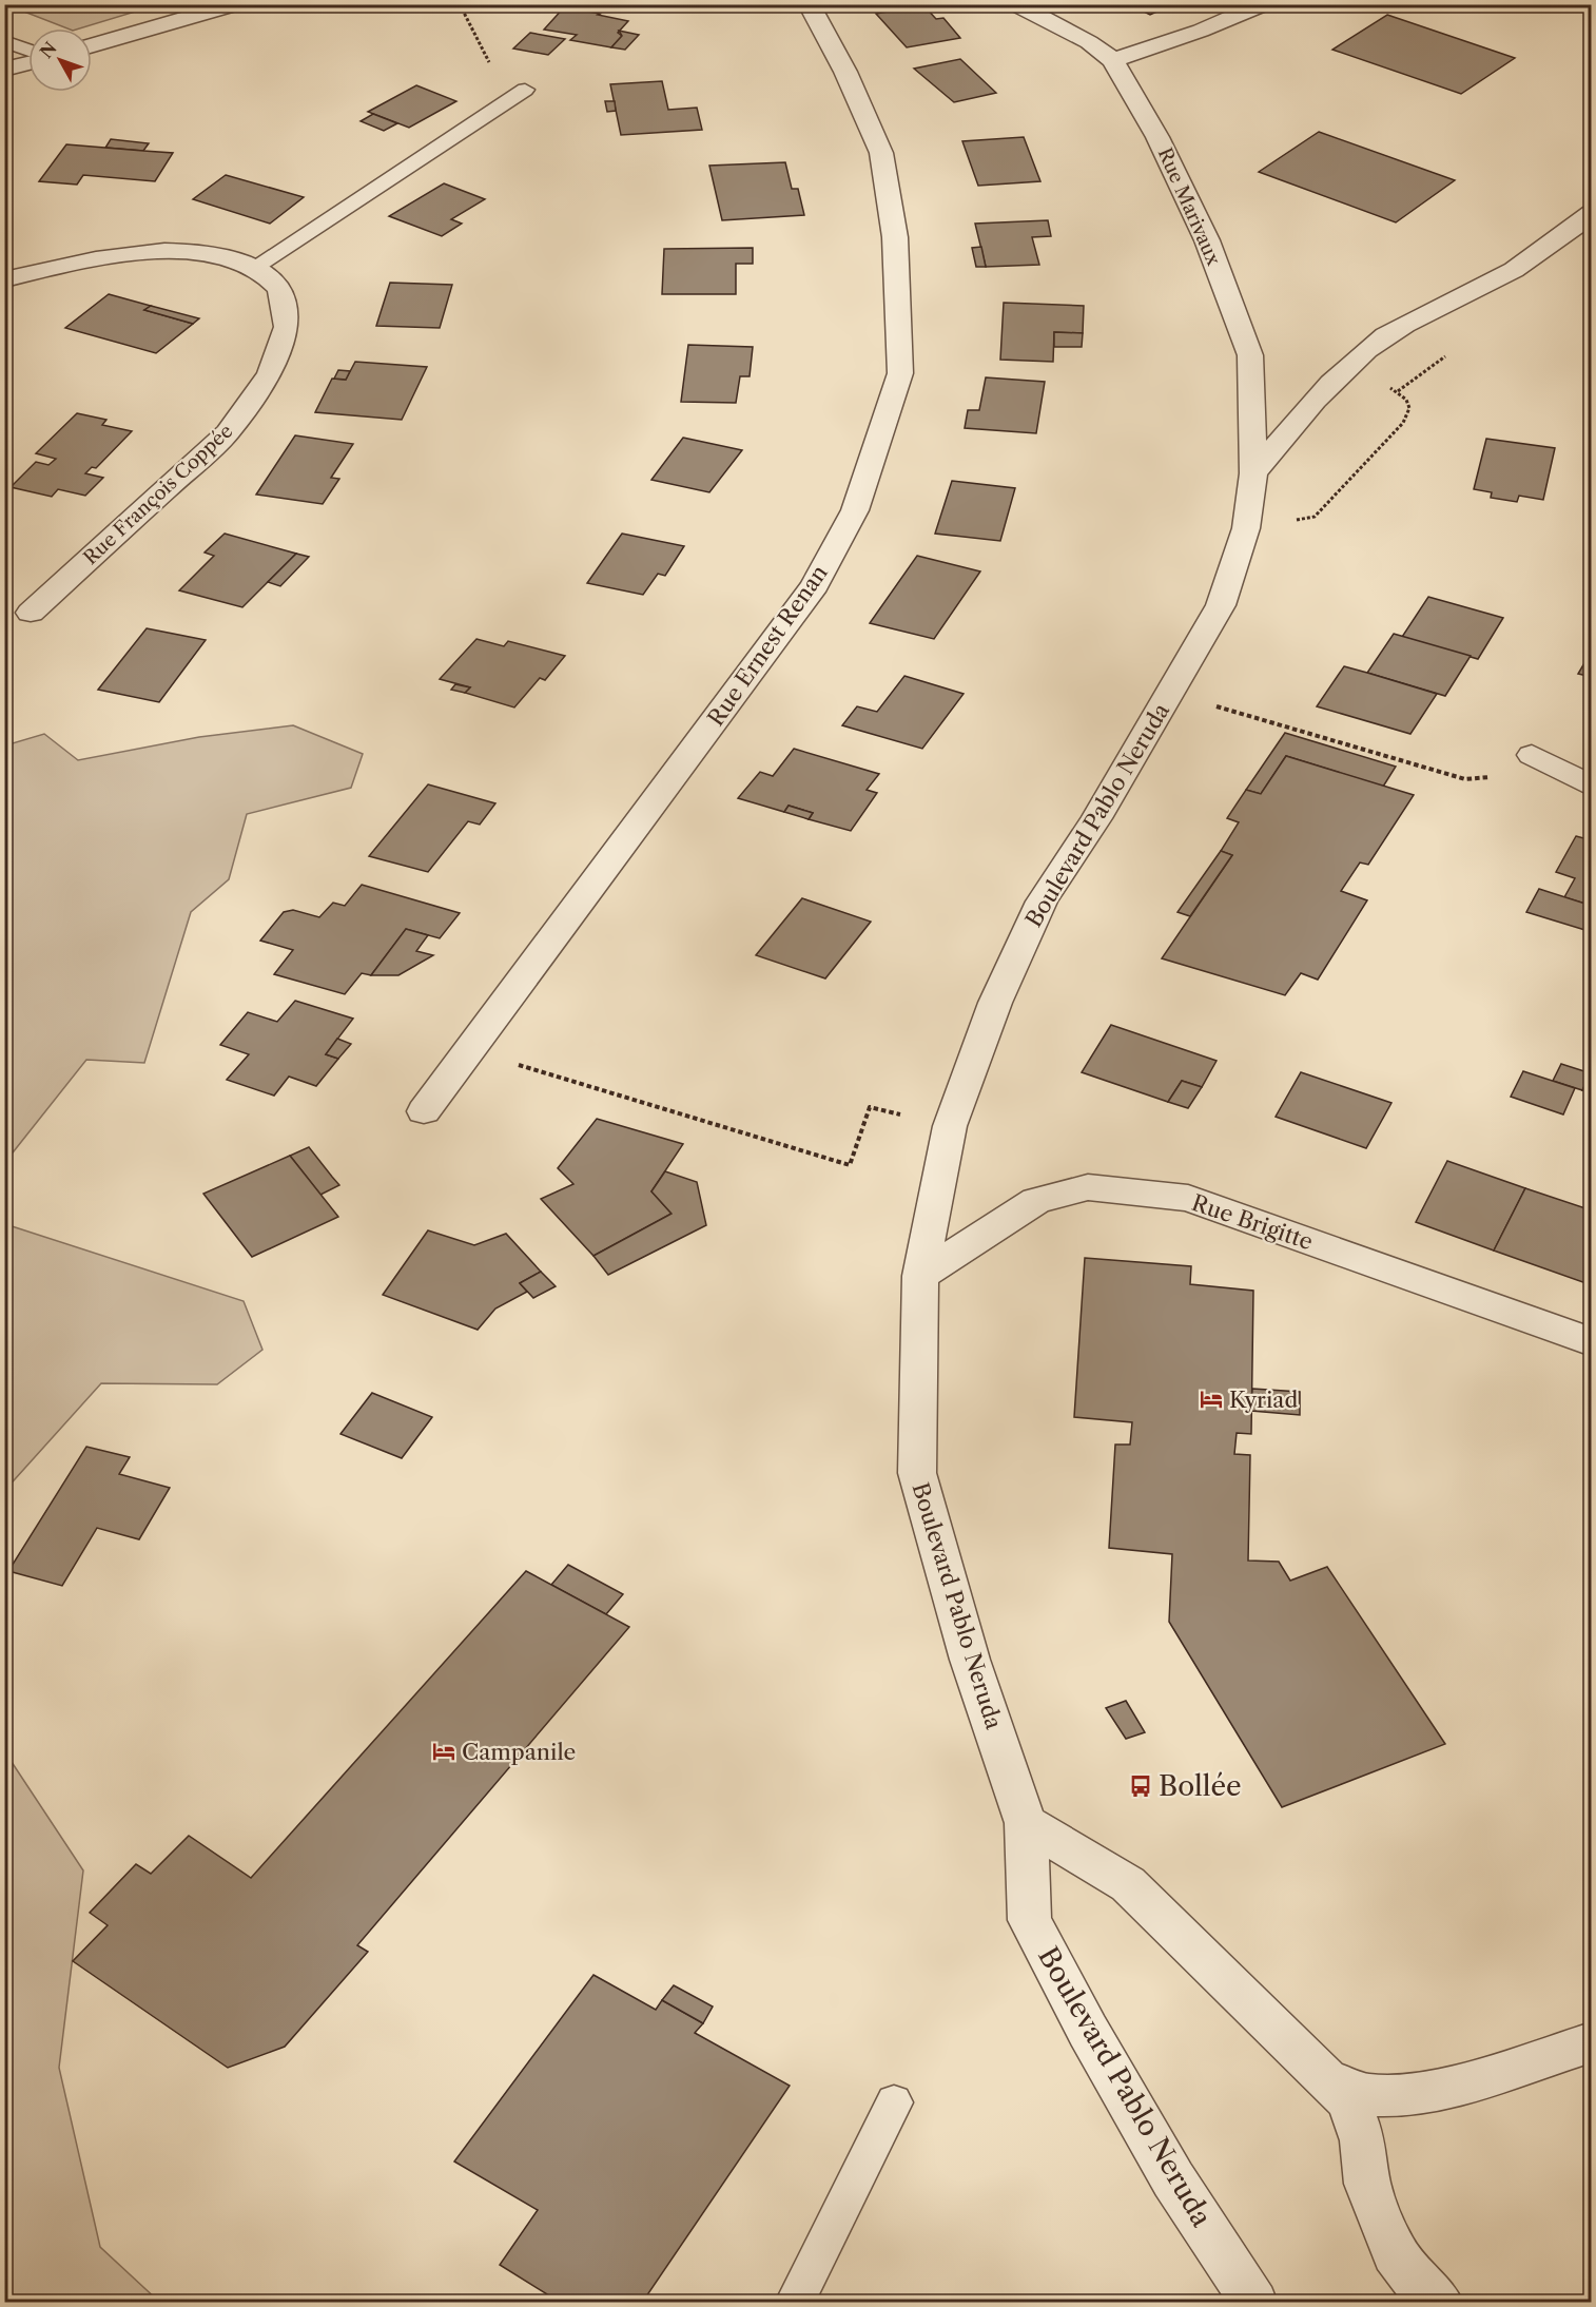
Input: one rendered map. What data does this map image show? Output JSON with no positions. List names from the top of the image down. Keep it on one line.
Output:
{"streets":{"street":["Rue Marivaux","Rue François Coppée","Rue Ernest Renan","Boulevard Pablo Neruda","Rue Brigitte"]},"crossings":[["Rue Marivaux","Boulevard Pablo Neruda"],["Boulevard Pablo Neruda","Rue Brigitte"]],"places":{"hotel":["Kyriad","Campanile"],"bus stop":["Bollée"]},"north":"top left"}
